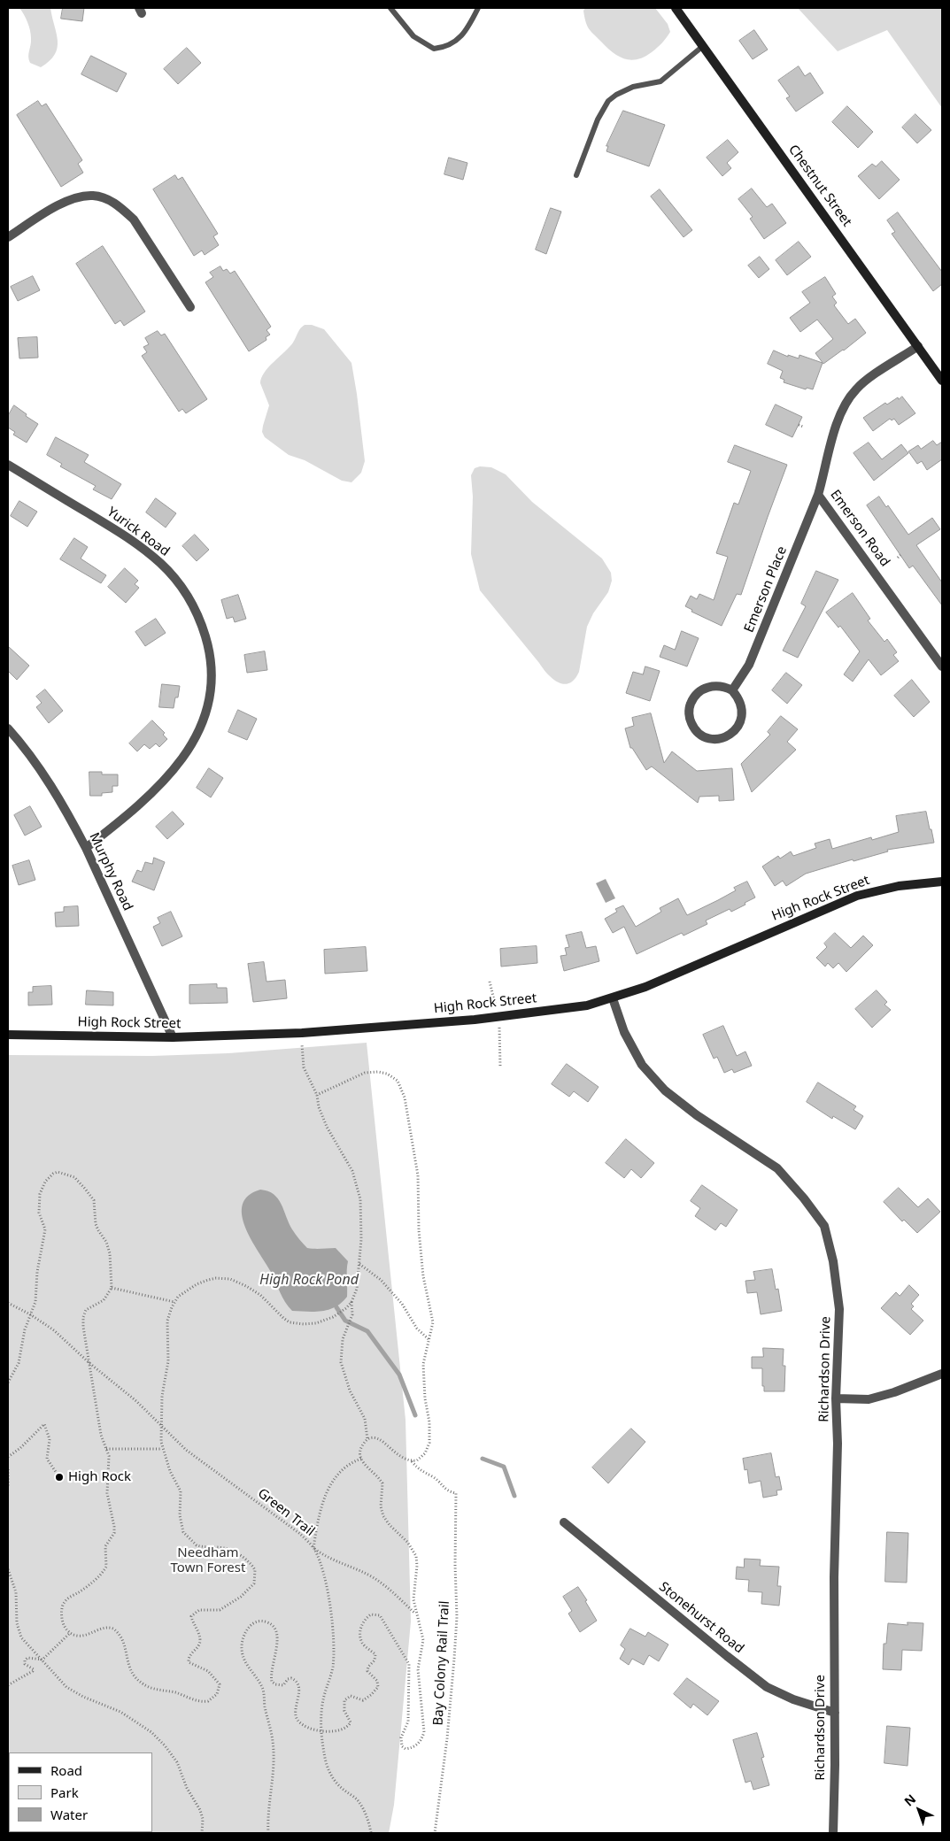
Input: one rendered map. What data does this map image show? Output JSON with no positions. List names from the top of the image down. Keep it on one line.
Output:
{"streets":{"street":["Chestnut Street","Emerson Road","Yurick Road","Emerson Place","Murphy Road","High Rock Street","Richardson Drive","Stonehurst Road"],"path":["Green Trail","Bay Colony Rail Trail"]},"crossings":[["Chestnut Street","Emerson Road"],["Emerson Road","Emerson Place"],["Yurick Road","Murphy Road"],["Murphy Road","High Rock Street"],["High Rock Street","Richardson Drive"],["Richardson Drive","Stonehurst Road"]],"water":["High Rock Pond"],"parks":["Needham Town Forest"],"places":["High Rock"],"legend":["Road","Park","Water"],"north":"top left"}
